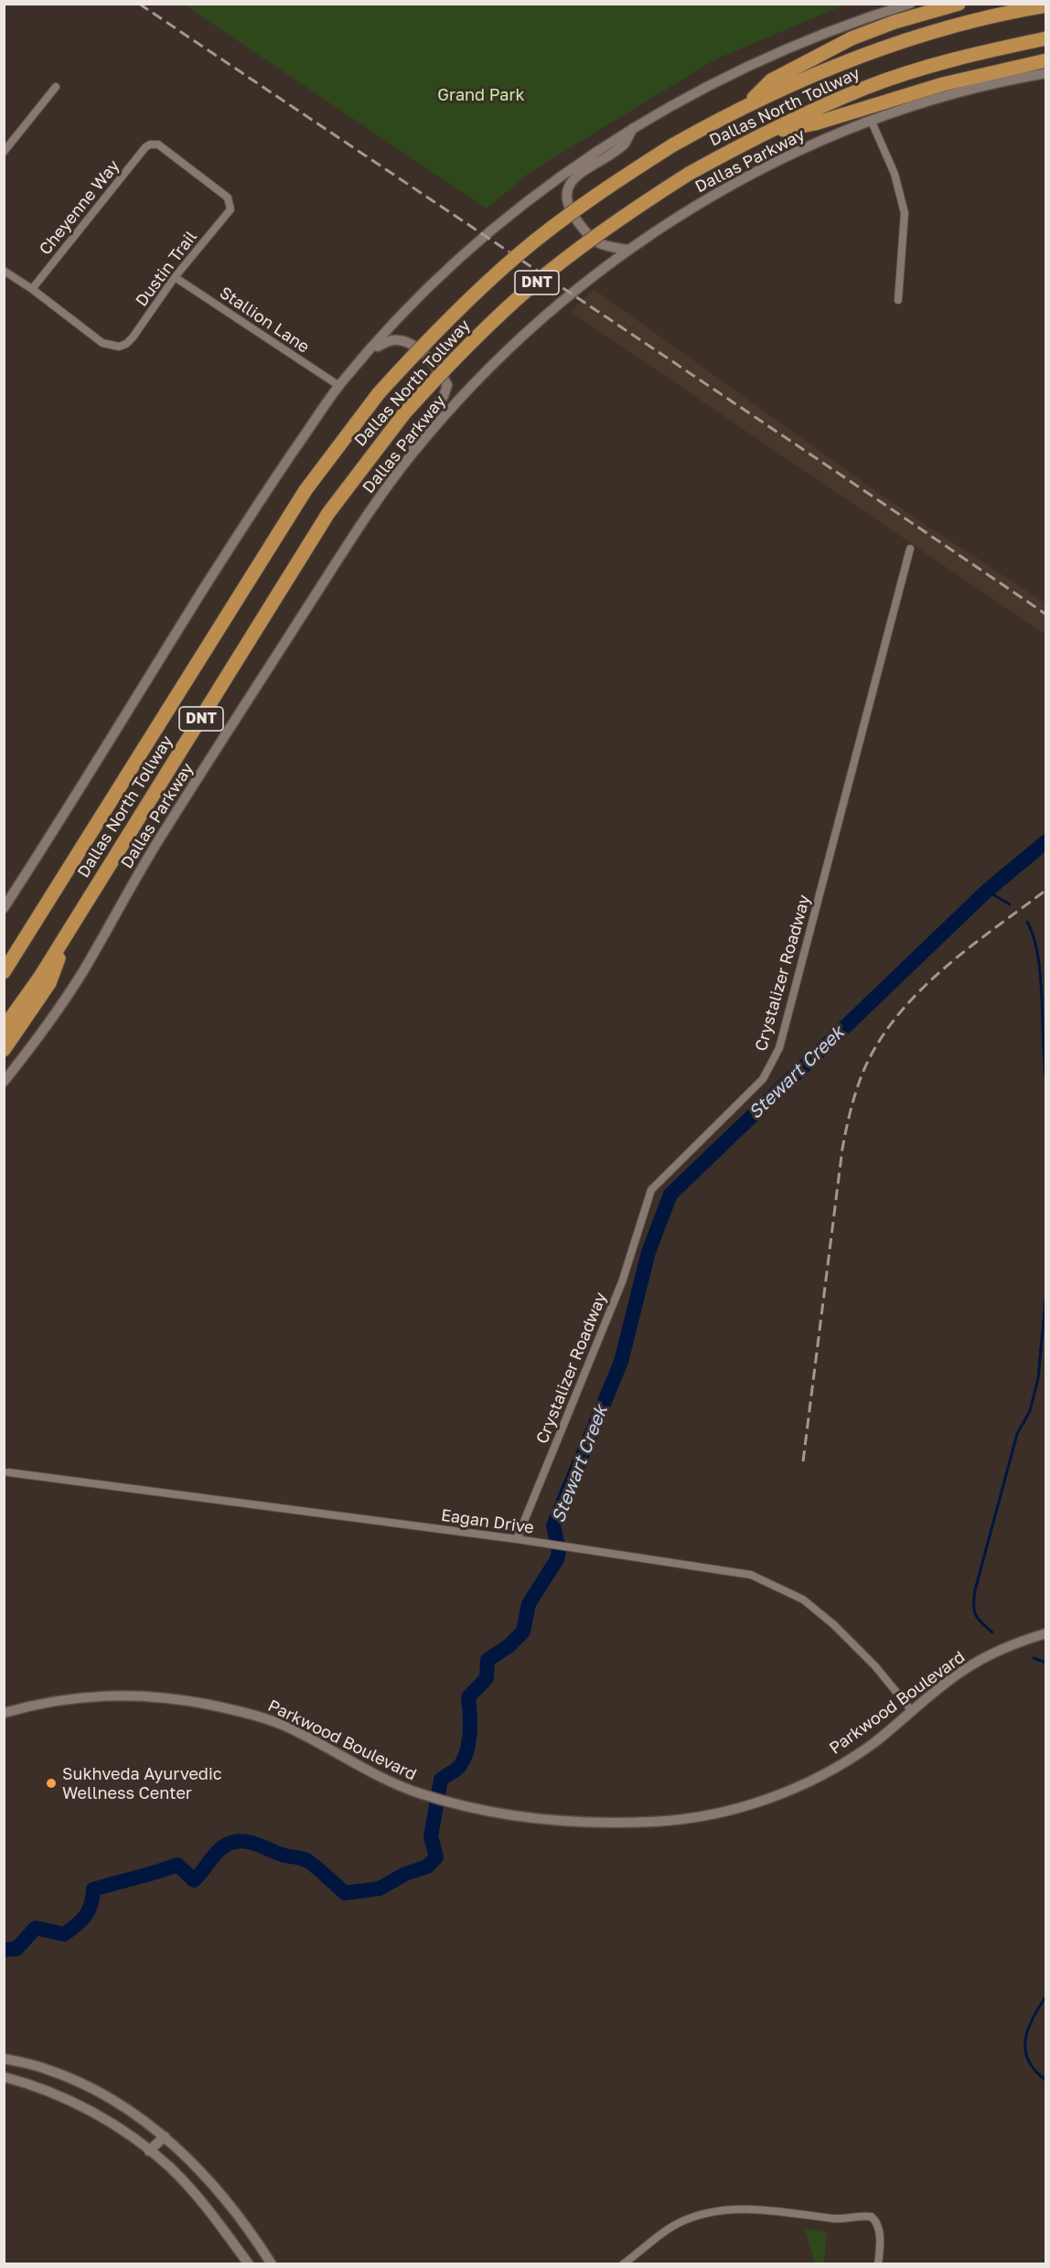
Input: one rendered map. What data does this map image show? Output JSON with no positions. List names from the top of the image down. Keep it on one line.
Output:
{"streets":{"highway":["Dallas North Tollway","DNT"],"main road":["Dallas Parkway","Parkwood Boulevard"],"street":["Cheyenne Way","Dustin Trail","Stallion Lane","Crystalizer Roadway","Eagan Drive"]},"crossings":[["Cheyenne Way","Dustin Trail"],["Dustin Trail","Stallion Lane"],["Crystalizer Roadway","Eagan Drive"],["Eagan Drive","Parkwood Boulevard"]],"water":["Stewart Creek"],"parks":["Grand Park"],"places":["Sukhveda Ayurvedic Wellness Center"]}
